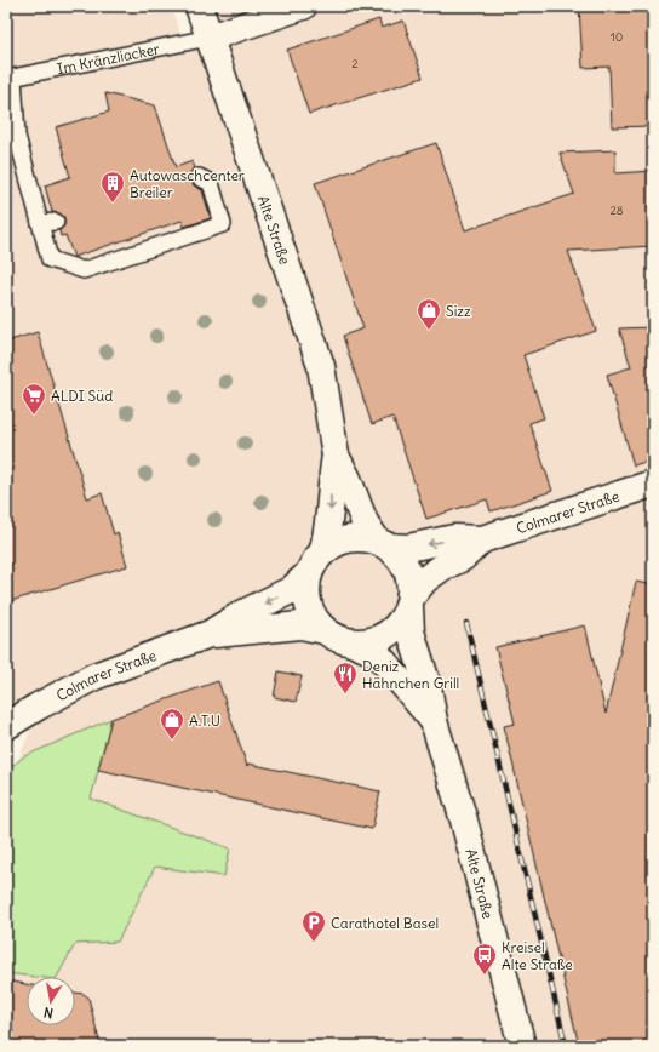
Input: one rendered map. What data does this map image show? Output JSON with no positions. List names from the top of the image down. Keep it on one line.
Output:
{"streets":{"street":["Alte Straße","Colmarer Straße"],"lane":["Im Kränzliacker"]},"crossings":[["Im Kränzliacker","Alte Straße"],["Alte Straße","Colmarer Straße"]],"places":{"building":["Autowaschcenter Breiler"],"shop":["Sizz","A.T.U"],"supermarket":["ALDI Süd"],"restaurant":["Deniz Hähnchen Grill"],"parking":["Carathotel Basel"],"bus stop":["Kreisel Alte Straße"]},"house_numbers":["10","2","28"],"north":"bottom"}
